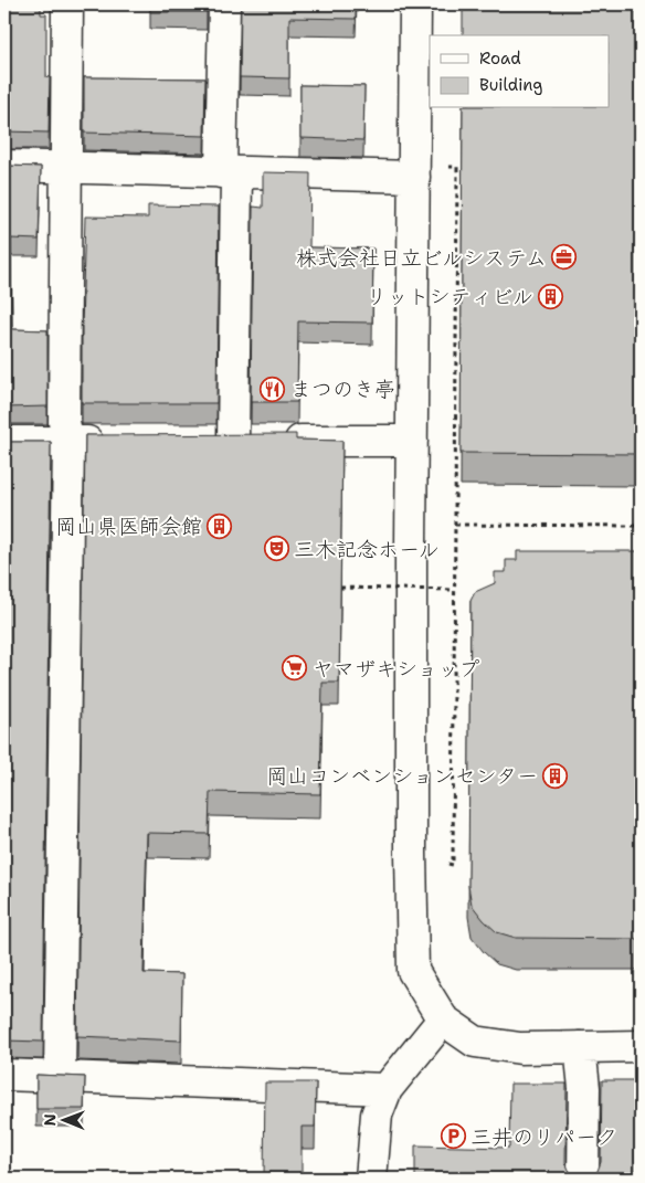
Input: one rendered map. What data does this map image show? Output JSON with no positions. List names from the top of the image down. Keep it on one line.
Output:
{"places":{"office":["株式会社日立ビルシステム"],"building":["リットシティビル","岡山県医師会館","岡山コンベンションセンター"],"restaurant":["まつのき亭"],"theatre":["三木記念ホール"],"supermarket":["ヤマザキショップ"],"parking":["三井のリパーク"]},"legend":["Road","Building"],"north":"left"}
